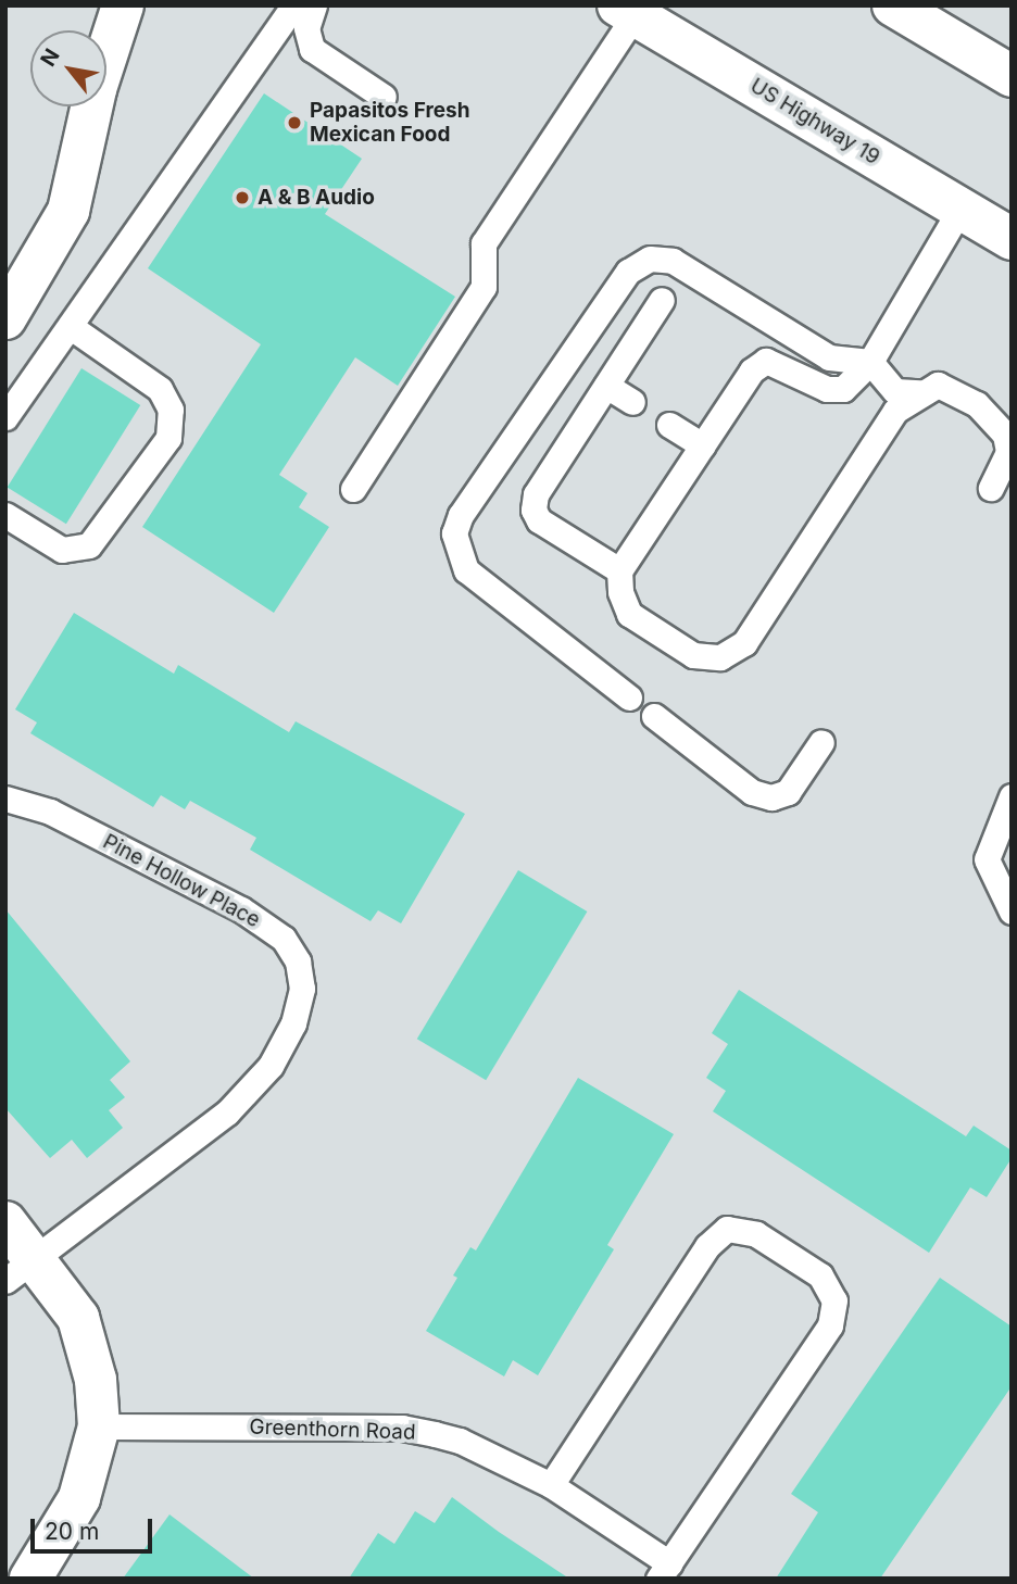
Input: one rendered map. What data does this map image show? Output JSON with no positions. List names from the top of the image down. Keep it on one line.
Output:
{"streets":{"main road":["US Highway 19"],"lane":["Pine Hollow Place","Greenthorn Road"]},"places":["Papasitos Fresh Mexican Food","A & B Audio"],"scale_bar":"20 m","north":"top left"}
